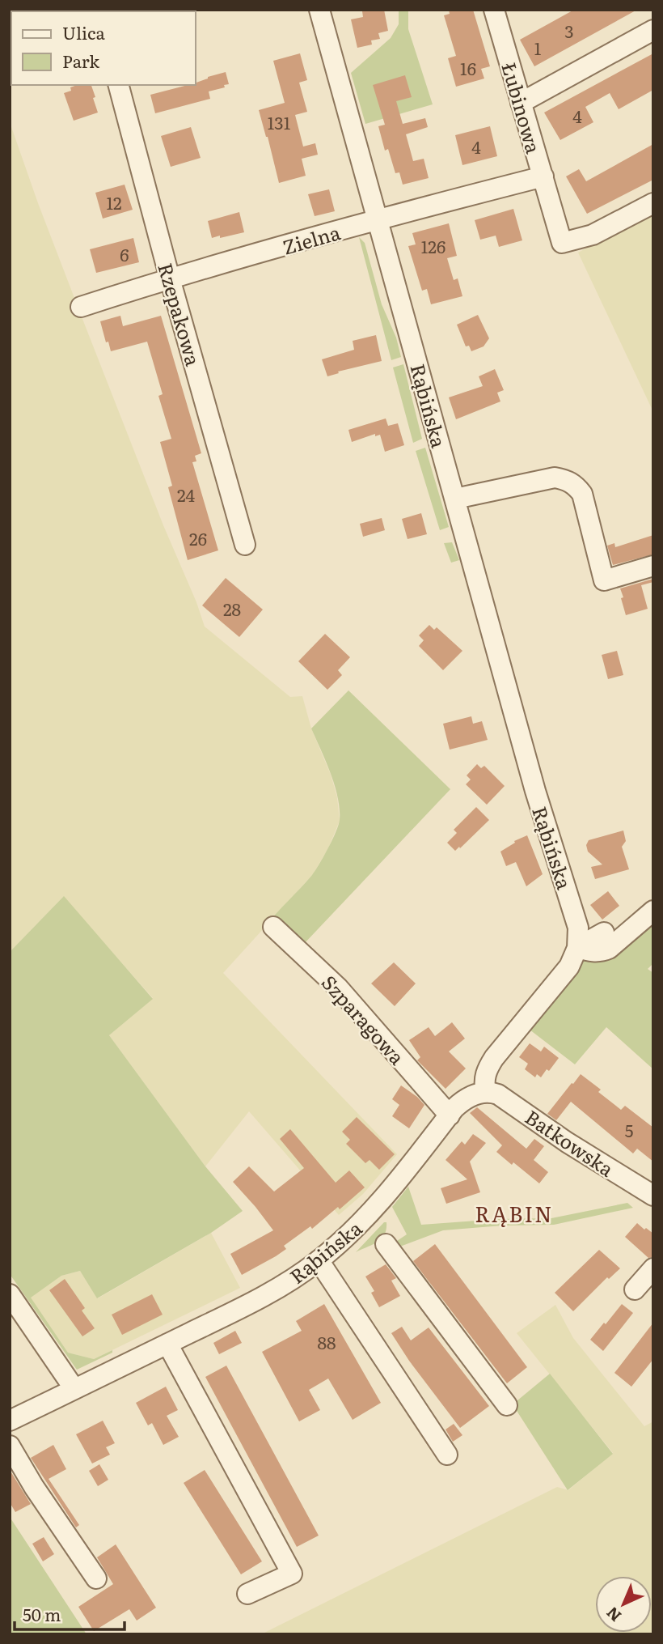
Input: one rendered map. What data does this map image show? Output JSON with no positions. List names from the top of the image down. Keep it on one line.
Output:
{"streets":{"street":["Łubinowa","Zielna","Rzepakowa","Rąbińska","Szparagowa","Batkowska"]},"crossings":[["Łubinowa","Zielna"],["Zielna","Rzepakowa"],["Zielna","Rąbińska"],["Rąbińska","Szparagowa"],["Rąbińska","Batkowska"]],"districts":["RĄBIN"],"house_numbers":["3","1","16","4","131","4","12","126","6","24","26","28","5","88"],"legend":["Ulica","Park"],"scale_bar":"50 m","north":"bottom left"}
